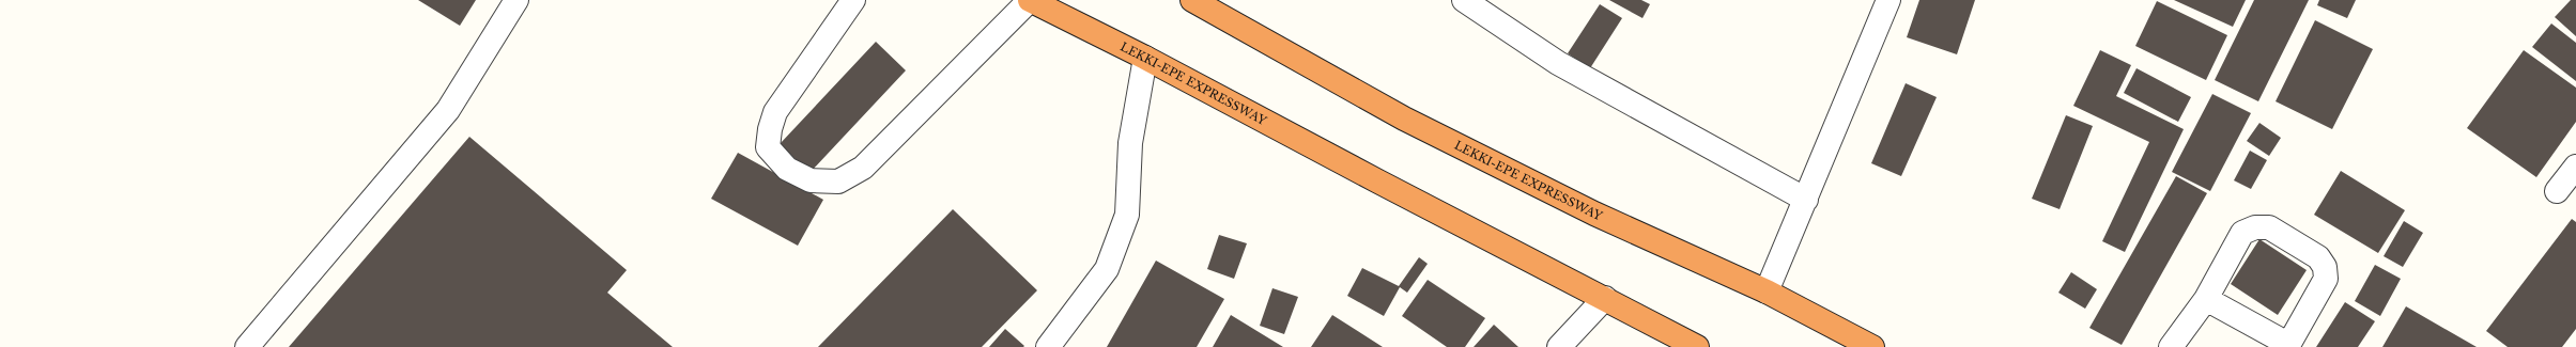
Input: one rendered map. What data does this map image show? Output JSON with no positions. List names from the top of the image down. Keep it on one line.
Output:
{"streets":{"highway":["LEKKI-EPE EXPRESSWAY"]}}
